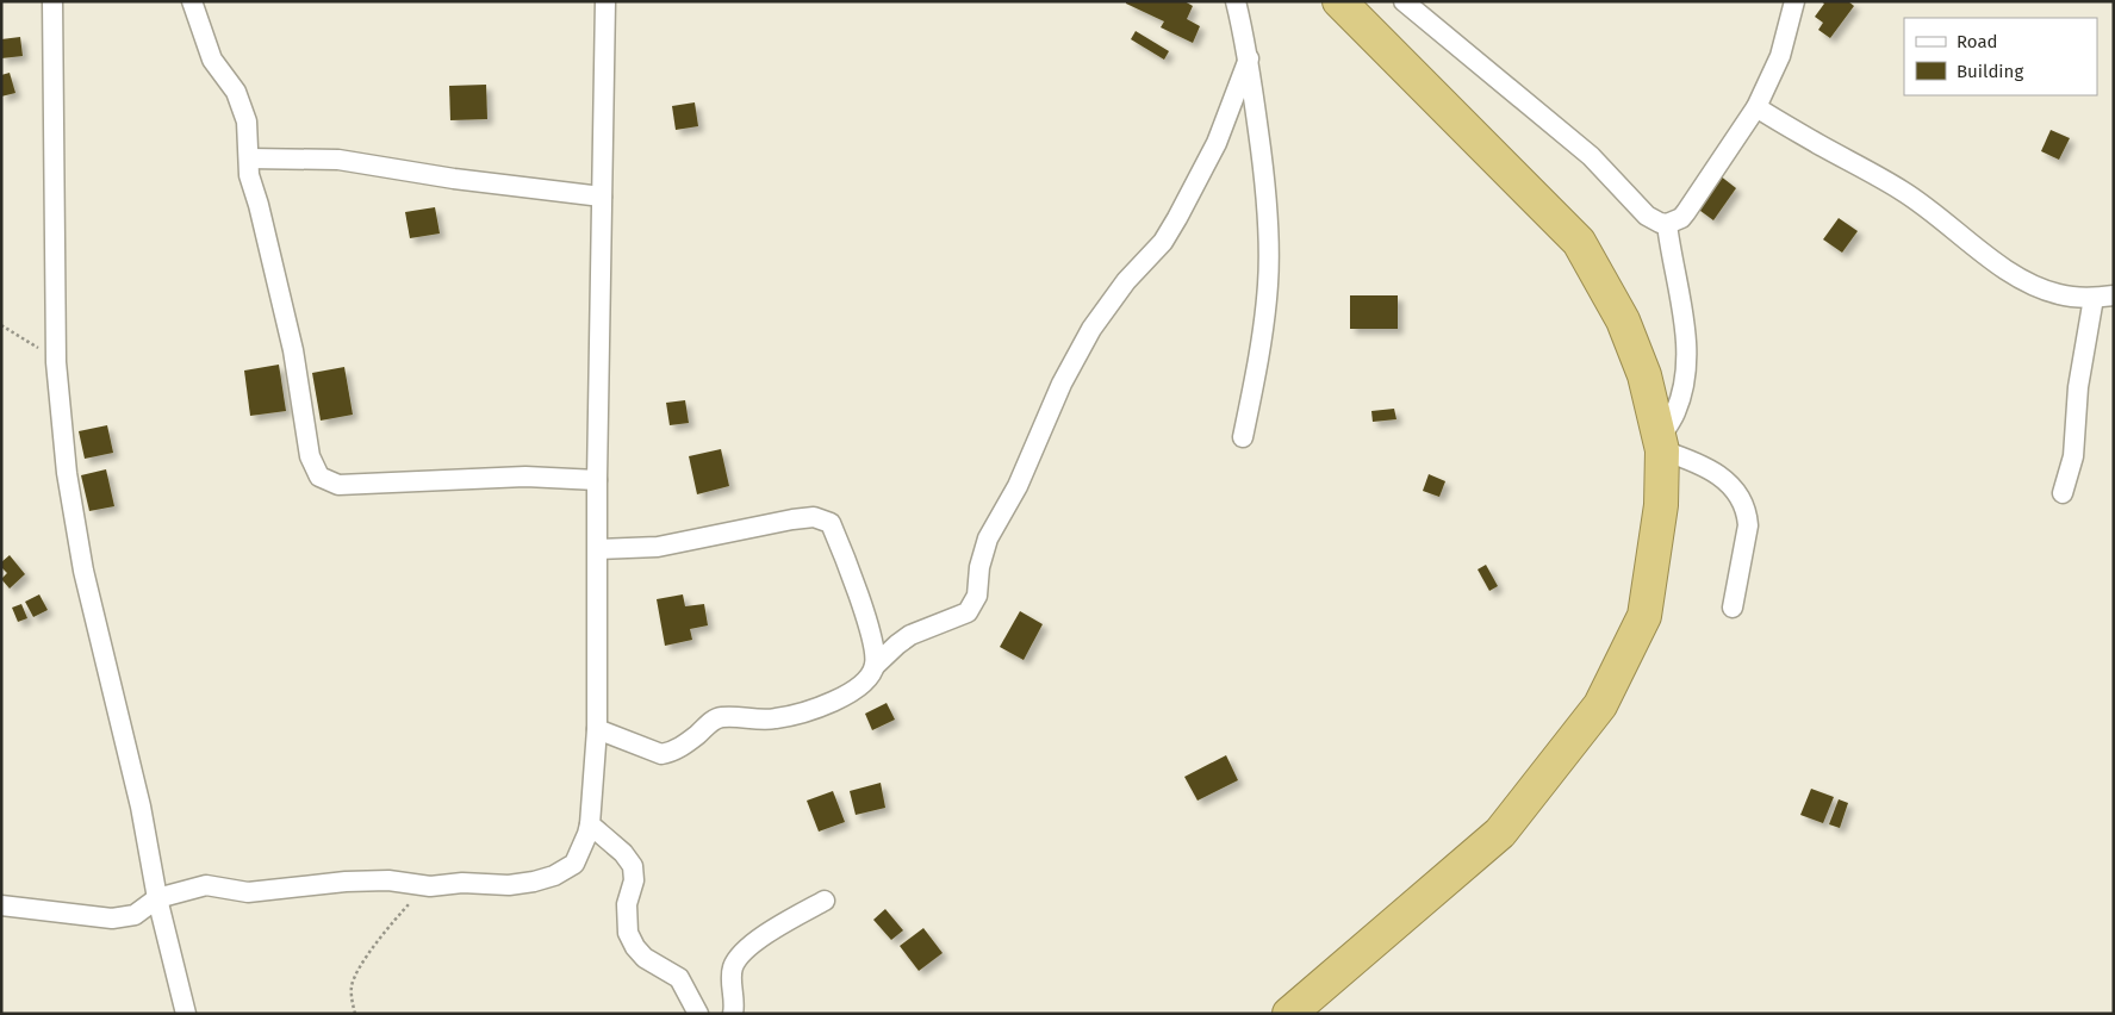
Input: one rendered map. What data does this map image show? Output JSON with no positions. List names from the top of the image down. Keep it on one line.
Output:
{"legend":["Road","Building"]}
